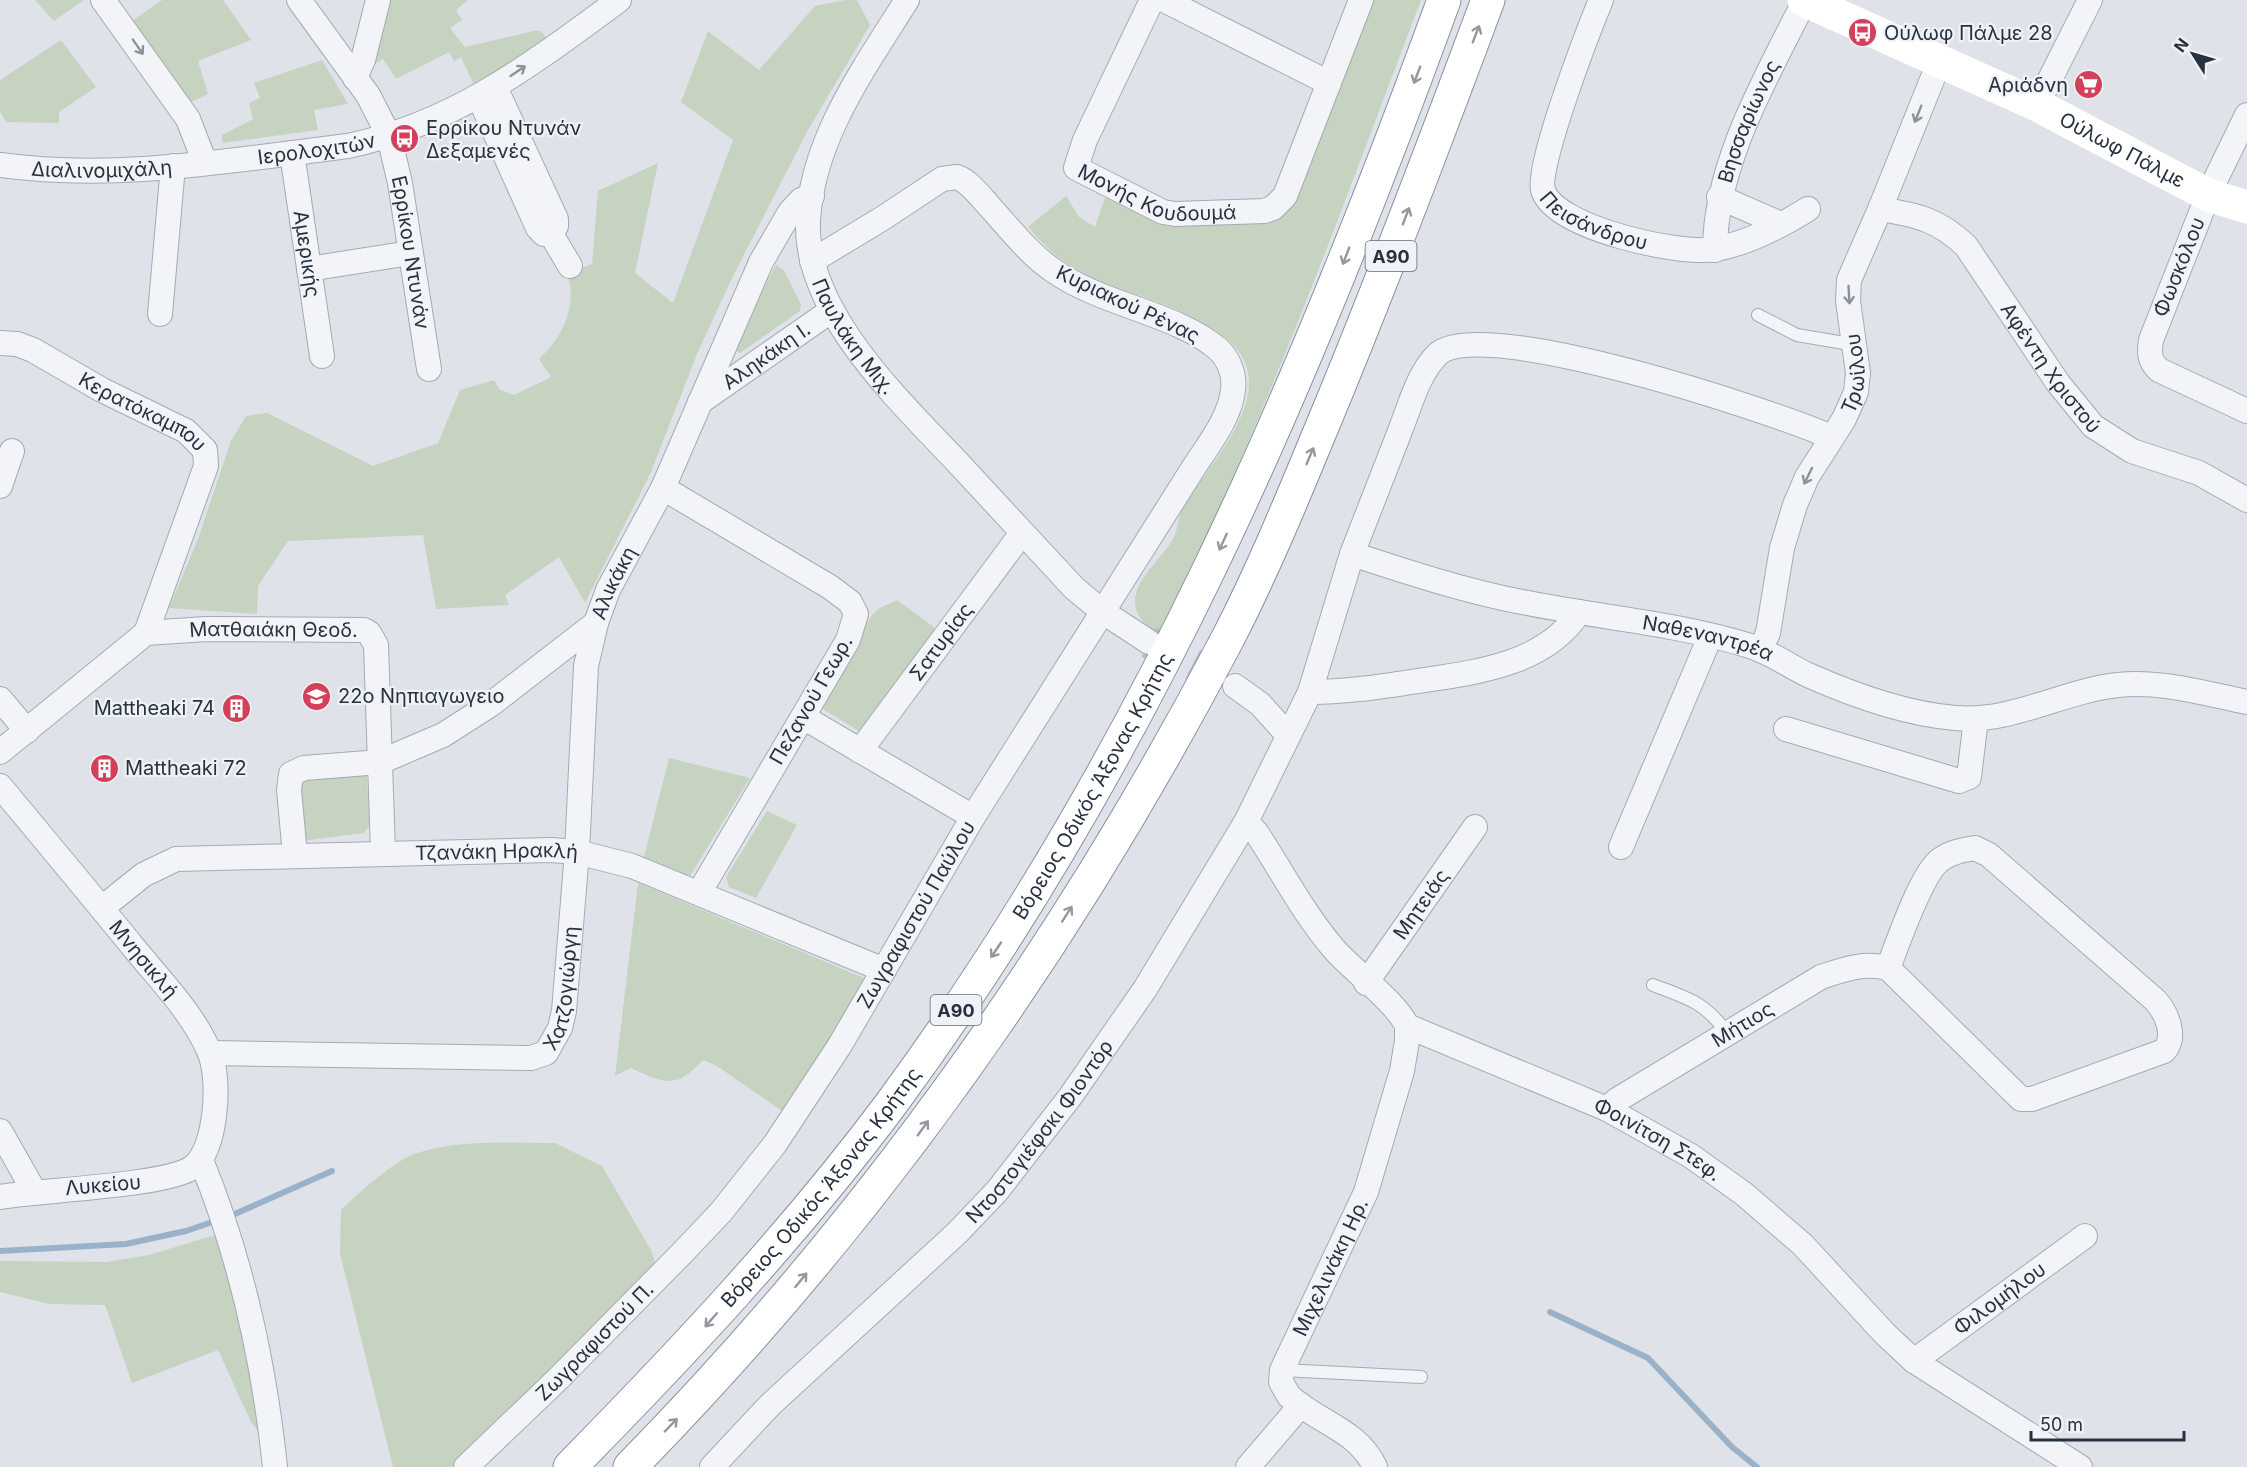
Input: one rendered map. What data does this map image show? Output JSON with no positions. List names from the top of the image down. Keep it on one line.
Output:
{"streets":{"main road":["Ούλωφ Πάλμε","Α90","Βόρειος Οδικός Άξονας Κρήτης"],"street":["Βησσαρίωνος","Ιερολοχιτών","Διαλινομιχάλη","Μονής Κουδουμά","Πεισάνδρου","Ερρίκου Ντυνάν","Αμερικής","Φωσκόλου","Κυριακού Ρένας","Παυλάκη Μιχ.","Αληκάκη Ι.","Αφέντη Χριστού","Τρωίλου","Κερατόκαμπου","Αλικάκη","Ματθαιάκη Θεοδ.","Ναθεναντρέα","Σατυρίας","Πεζανού Γεωρ.","Τζανάκη Ηρακλή","Μητειάς","Ζωγραφιστού Παύλου","Μνησικλή","Χατζογιώργη","Μήτιος","Ντοστογιέφσκι Φιοντόρ","Φοινίτση Στεφ.","Λυκείου","Μιχελινάκη Ηρ.","Φιλομήλου","Ζωγραφιστού Π."]},"crossings":[["Βησσαρίωνος","Ούλωφ Πάλμε"],["Βησσαρίωνος","Πεισάνδρου"],["Ιερολοχιτών","Διαλινομιχάλη"],["Ιερολοχιτών","Ερρίκου Ντυνάν"],["Ιερολοχιτών","Αμερικής"],["Ούλωφ Πάλμε","Φωσκόλου"],["Ούλωφ Πάλμε","Τρωίλου"],["Κυριακού Ρένας","Παυλάκη Μιχ."],["Κυριακού Ρένας","Ζωγραφιστού Παύλου"],["Παυλάκη Μιχ.","Αληκάκη Ι."],["Παυλάκη Μιχ.","Αλικάκη"],["Παυλάκη Μιχ.","Σατυρίας"],["Παυλάκη Μιχ.","Ζωγραφιστού Παύλου"],["Αληκάκη Ι.","Αλικάκη"],["Αφέντη Χριστού","Τρωίλου"],["Τρωίλου","Ναθεναντρέα"],["Κερατόκαμπου","Ματθαιάκη Θεοδ."],["Αλικάκη","Ματθαιάκη Θεοδ."],["Αλικάκη","Πεζανού Γεωρ."],["Αλικάκη","Τζανάκη Ηρακλή"],["Αλικάκη","Χατζογιώργη"],["Ματθαιάκη Θεοδ.","Τζανάκη Ηρακλή"],["Πεζανού Γεωρ.","Τζανάκη Ηρακλή"],["Τζανάκη Ηρακλή","Ζωγραφιστού Παύλου"],["Τζανάκη Ηρακλή","Μνησικλή"],["Τζανάκη Ηρακλή","Χατζογιώργη"],["Ζωγραφιστού Παύλου","Ζωγραφιστού Π."],["Μνησικλή","Χατζογιώργη"],["Μνησικλή","Λυκείου"],["Μήτιος","Φοινίτση Στεφ."],["Φοινίτση Στεφ.","Μιχελινάκη Ηρ."],["Φοινίτση Στεφ.","Φιλομήλου"]],"one_way":["Ιερολοχιτών","Τρωίλου"],"places":{"bus stop":["Ούλωφ Πάλμε 28","Ερρίκου Ντυνάν Δεξαμενές"],"supermarket":["Αριάδνη"],"school or university":["22ο Νηπιαγωγειο"],"building":["Mattheaki 74","Mattheaki 72"]},"scale_bar":"50 m","north":"top left"}
